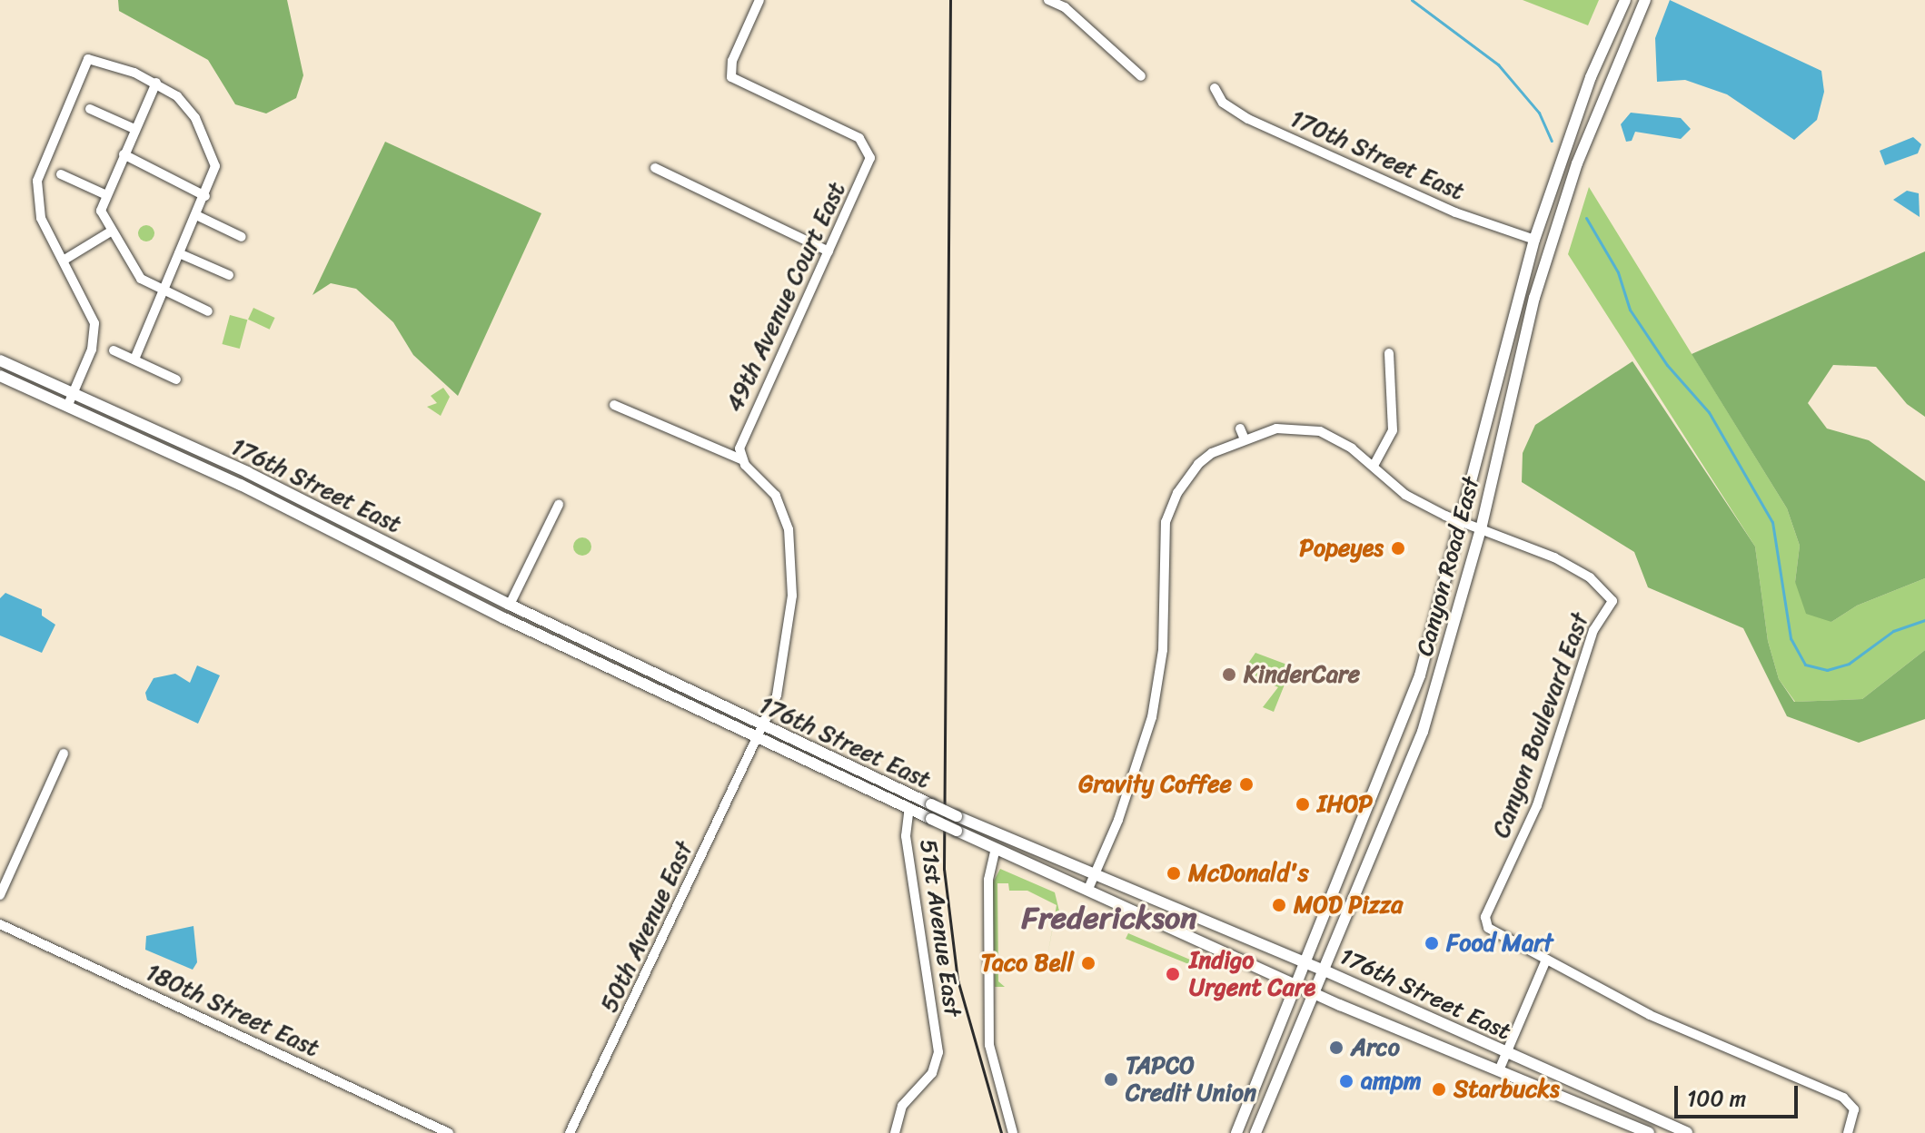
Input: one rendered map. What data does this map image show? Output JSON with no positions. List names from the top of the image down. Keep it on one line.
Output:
{"streets":{"main road":["176th Street East","Canyon Road East"],"street":["170th Street East","49th Avenue Court East","Canyon Boulevard East","50th Avenue East","51st Avenue East","180th Street East"]},"crossings":[["170th Street East","Canyon Road East"],["49th Avenue Court East","50th Avenue East"],["176th Street East","Canyon Road East"],["176th Street East","50th Avenue East"],["176th Street East","51st Avenue East"],["Canyon Road East","Canyon Boulevard East"]],"districts":["Frederickson"],"places":["Popeyes","KinderCare","Gravity Coffee","IHOP","McDonald's","MOD Pizza","Food Mart","Taco Bell","Indigo Urgent Care","Arco","TAPCO Credit Union","ampm","Starbucks"],"scale_bar":"100 m"}
